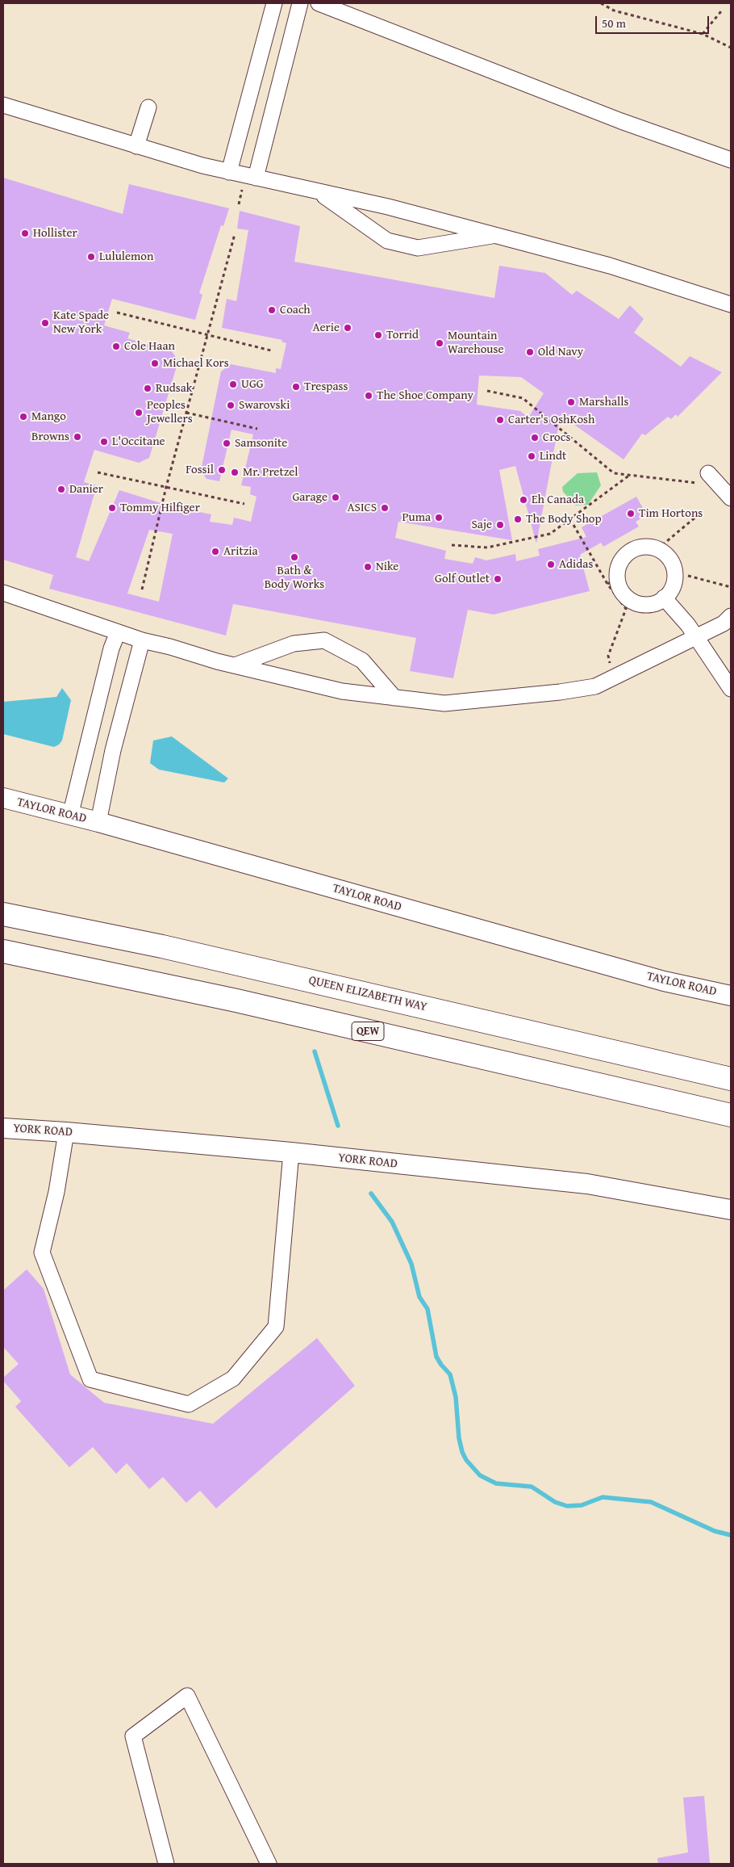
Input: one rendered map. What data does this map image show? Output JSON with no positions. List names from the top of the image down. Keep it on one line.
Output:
{"streets":{"highway":["QUEEN ELIZABETH WAY","QEW"],"main road":["TAYLOR ROAD","YORK ROAD"]},"places":["Hollister","Lululemon","Coach","Kate Spade New York","Aerie","Torrid","Mountain Warehouse","Cole Haan","Old Navy","Michael Kors","UGG","Trespass","Rudsak","The Shoe Company","Marshalls","Swarovski","Peoples Jewellers","Mango","Carter's OshKosh","Browns","Crocs","L'Occitane","Samsonite","Lindt","Fossil","Mr. Pretzel","Danier","Garage","Eh Canada","Tommy Hilfiger","ASICS","Tim Hortons","Puma","The Body Shop","Saje","Aritzia","Bath & Body Works","Adidas","Nike","Golf Outlet"],"scale_bar":"50 m"}
